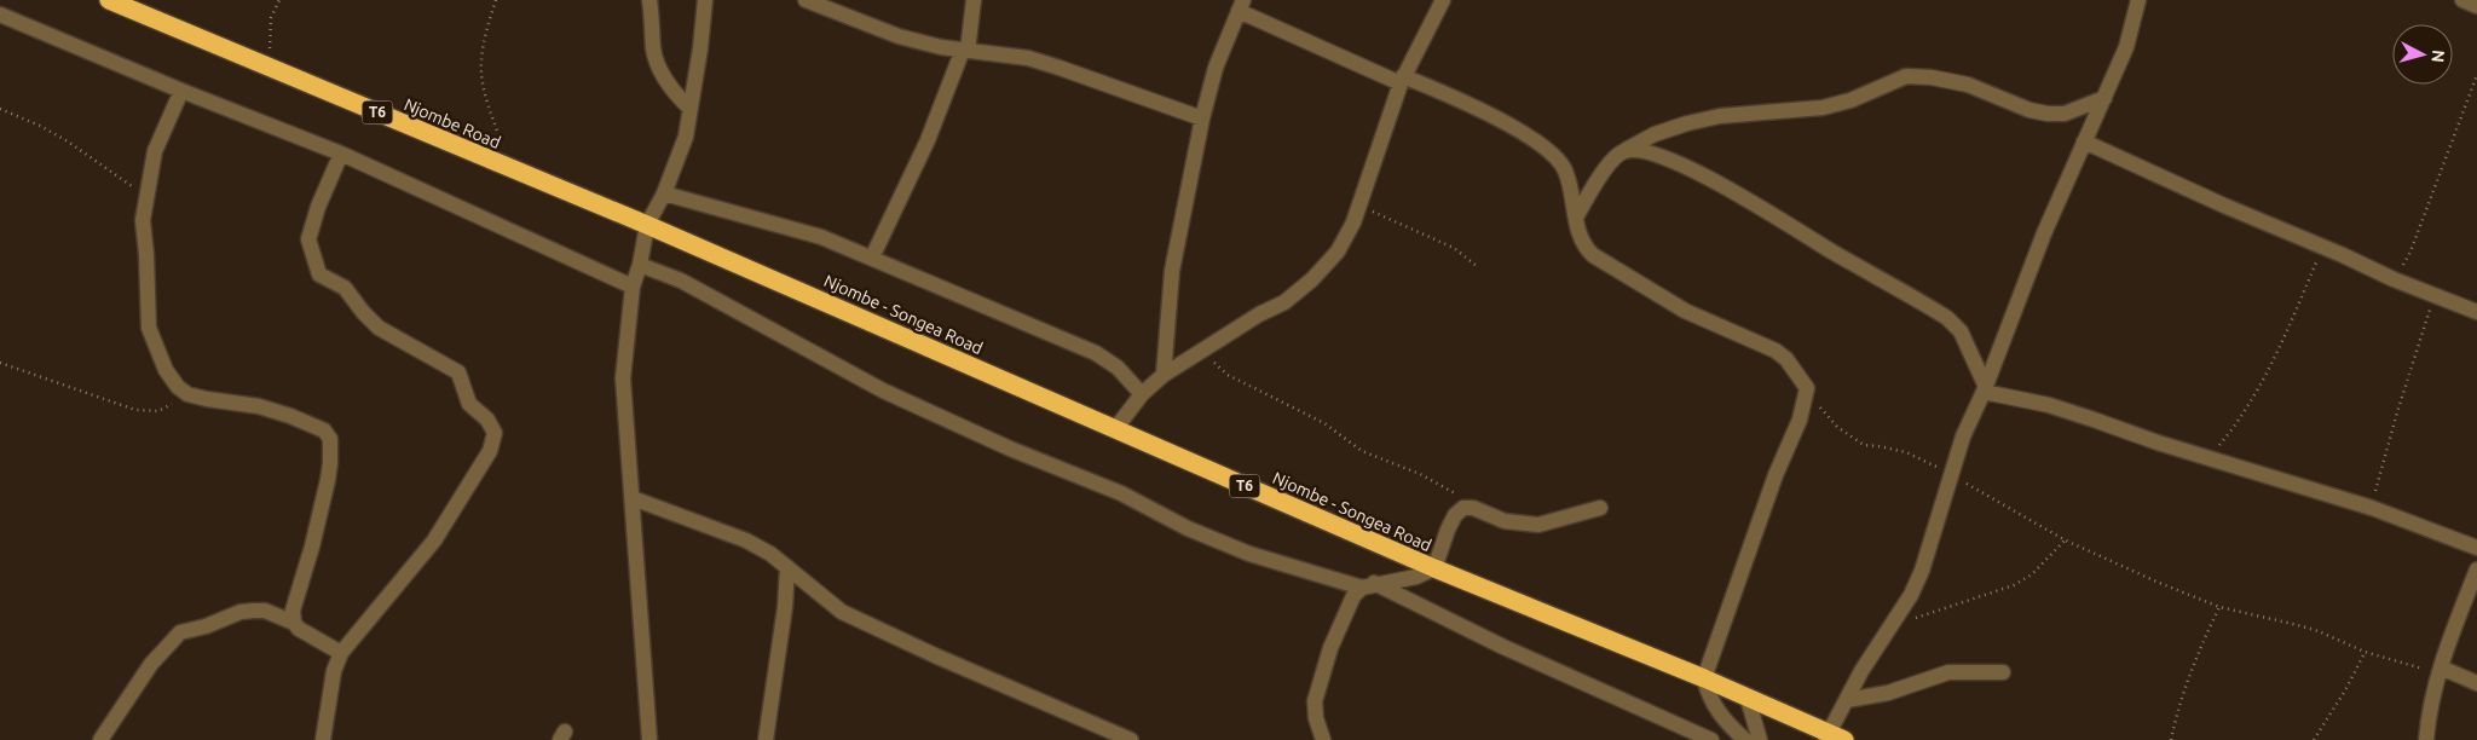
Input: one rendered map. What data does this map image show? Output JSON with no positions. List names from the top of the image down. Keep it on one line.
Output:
{"streets":{"highway":["T6","Njombe Road","Njombe - Songea Road"]},"crossings":[["Njombe Road","Njombe - Songea Road"]],"north":"right"}
